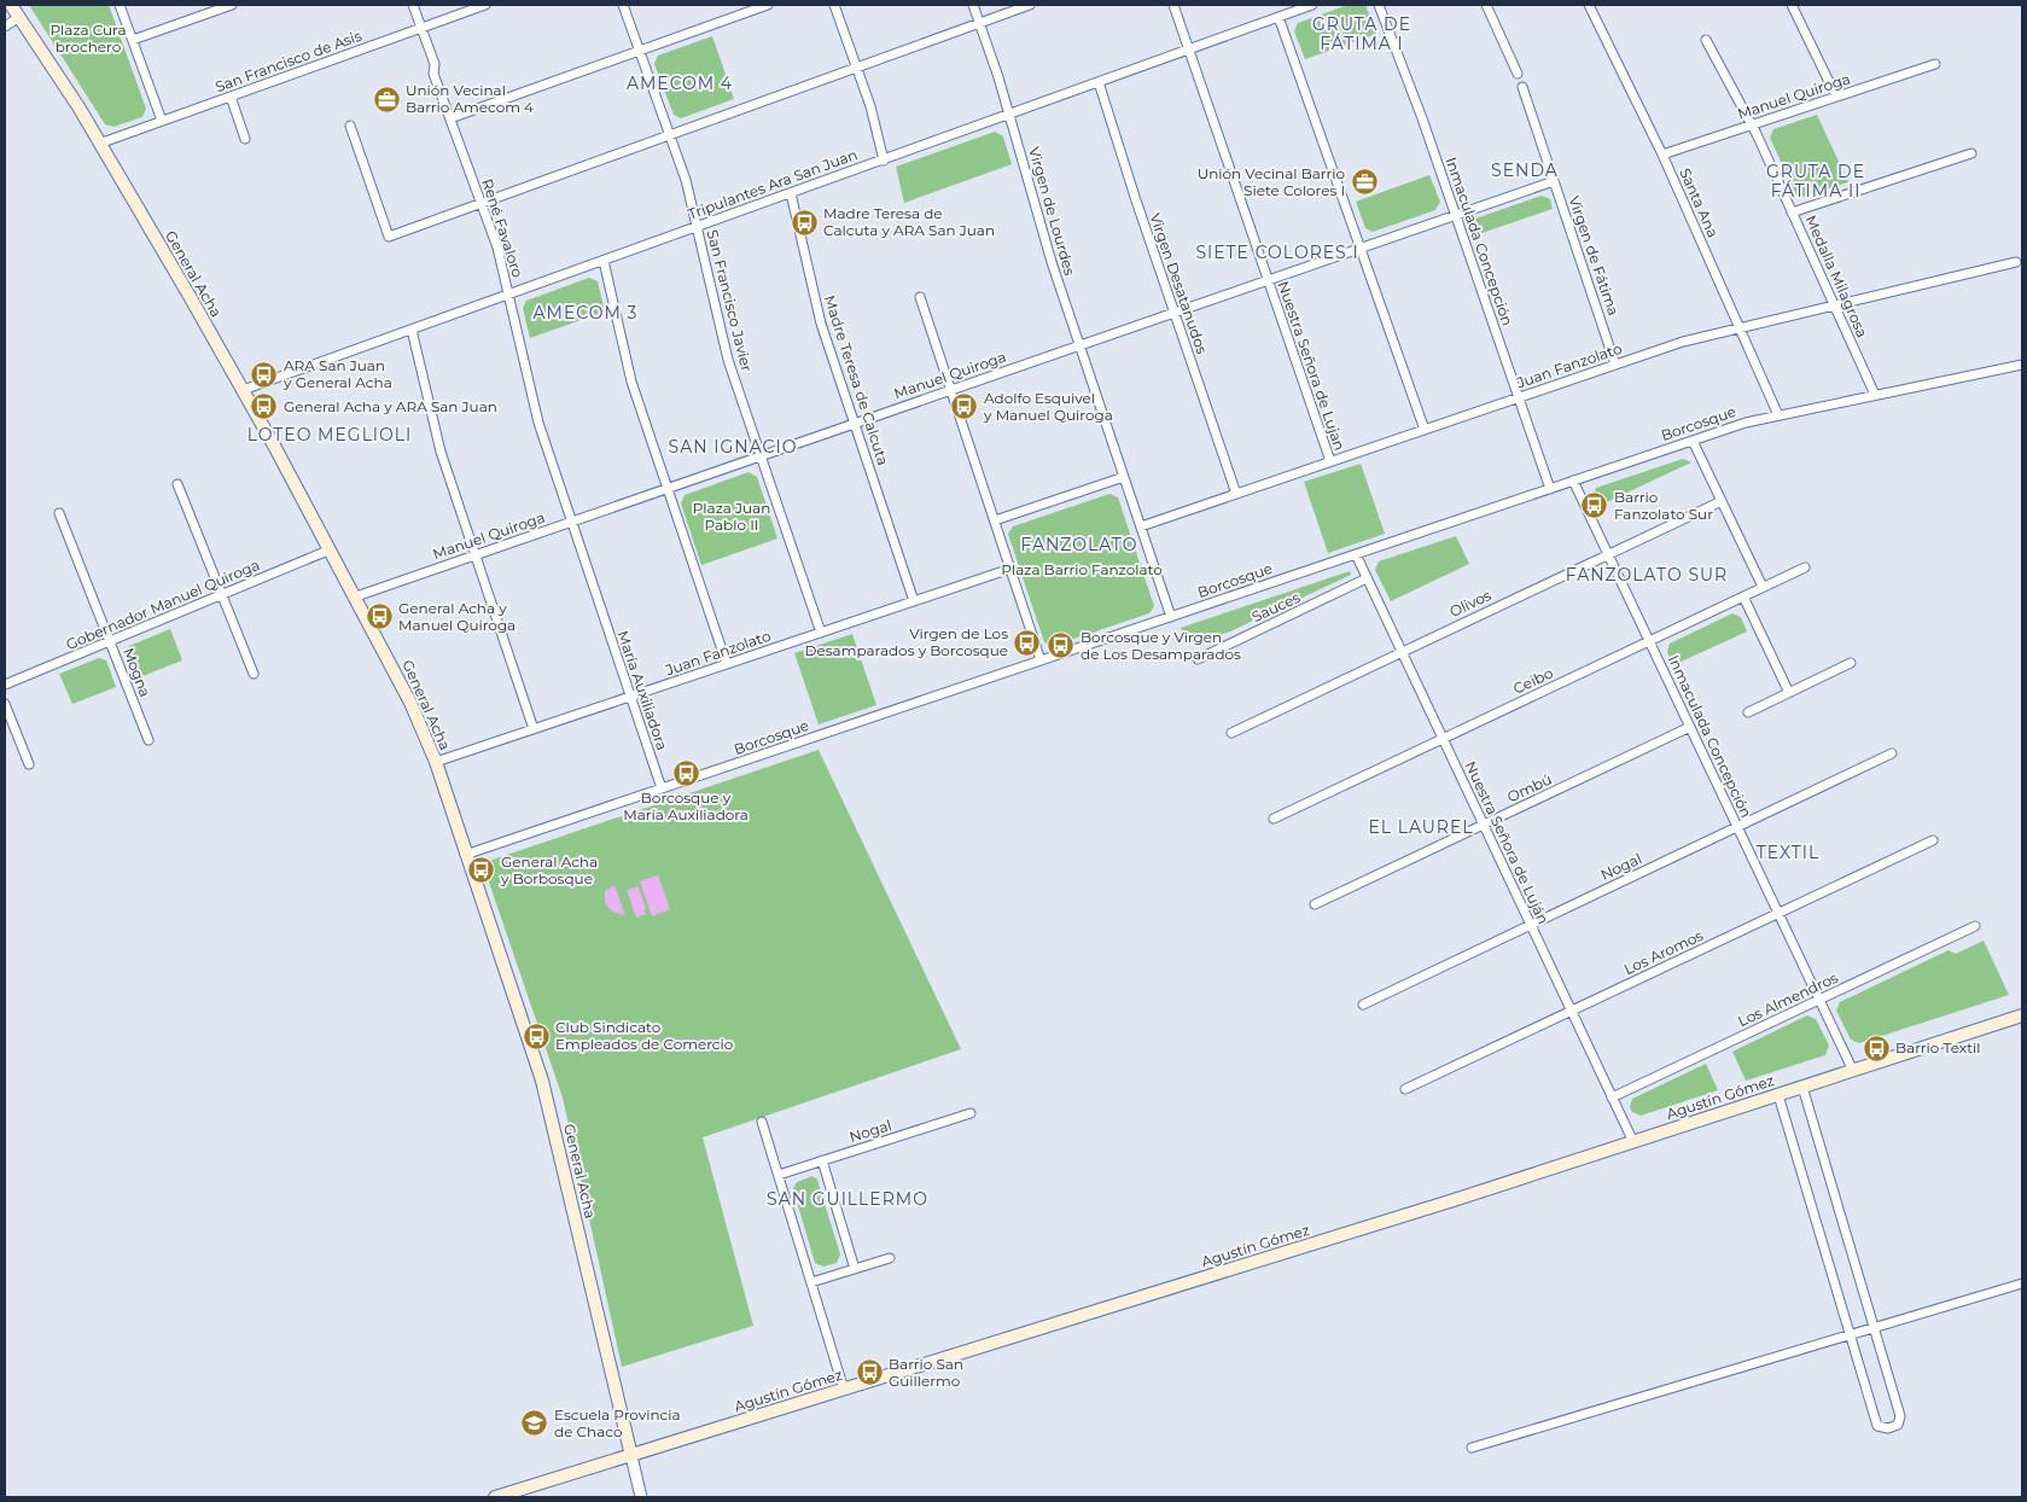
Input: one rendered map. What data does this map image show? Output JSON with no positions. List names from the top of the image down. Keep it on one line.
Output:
{"streets":{"main road":["General Acha","Agustín Gómez"],"street":["San Francisco de Asis","Manuel Quiroga","Tripulantes Ara San Juan","Santa Ana","Virgen de Lourdes","René Favaloro","Inmaculada Concepción","Virgen de Fátima","Medalla Milagrosa","Virgen Desatanudos","San Francisco Javier","Nuestra Señora de Lujan","Juan Fanzolato","Madre Teresa de Calcuta","Borcosque","Olivos","Gobernador Manuel Quiroga","Sauces","Mogna","Ceibo","María Auxiliadora","Ombú","Nuestra Señora de Luján","Nogal","Los Aromos","Los Almendros"]},"crossings":[["San Francisco de Asis","René Favaloro"],["San Francisco de Asis","General Acha"],["Manuel Quiroga","Santa Ana"],["Manuel Quiroga","Virgen de Lourdes"],["Manuel Quiroga","René Favaloro"],["Manuel Quiroga","Inmaculada Concepción"],["Manuel Quiroga","Virgen de Fátima"],["Manuel Quiroga","General Acha"],["Manuel Quiroga","Medalla Milagrosa"],["Manuel Quiroga","Virgen Desatanudos"],["Manuel Quiroga","San Francisco Javier"],["Manuel Quiroga","Nuestra Señora de Lujan"],["Manuel Quiroga","Madre Teresa de Calcuta"],["Tripulantes Ara San Juan","Virgen de Lourdes"],["Tripulantes Ara San Juan","René Favaloro"],["Tripulantes Ara San Juan","General Acha"],["Tripulantes Ara San Juan","Virgen Desatanudos"],["Tripulantes Ara San Juan","San Francisco Javier"],["Tripulantes Ara San Juan","Nuestra Señora de Lujan"],["Tripulantes Ara San Juan","Madre Teresa de Calcuta"],["Santa Ana","Juan Fanzolato"],["Santa Ana","Borcosque"],["Virgen de Lourdes","Juan Fanzolato"],["Virgen de Lourdes","Borcosque"],["René Favaloro","María Auxiliadora"],["Inmaculada Concepción","Juan Fanzolato"],["Inmaculada Concepción","Borcosque"],["Inmaculada Concepción","Olivos"],["Inmaculada Concepción","Ceibo"],["Inmaculada Concepción","Ombú"],["Inmaculada Concepción","Nogal"],["Inmaculada Concepción","Los Aromos"],["Inmaculada Concepción","Los Almendros"],["Inmaculada Concepción","Agustín Gómez"],["Virgen de Fátima","Juan Fanzolato"],["General Acha","Juan Fanzolato"],["General Acha","Borcosque"],["General Acha","Gobernador Manuel Quiroga"],["General Acha","Agustín Gómez"],["Medalla Milagrosa","Juan Fanzolato"],["Medalla Milagrosa","Borcosque"],["Virgen Desatanudos","Juan Fanzolato"],["San Francisco Javier","Juan Fanzolato"],["Nuestra Señora de Lujan","Juan Fanzolato"],["Juan Fanzolato","Madre Teresa de Calcuta"],["Juan Fanzolato","María Auxiliadora"],["Borcosque","María Auxiliadora"],["Borcosque","Nuestra Señora de Luján"],["Olivos","Nuestra Señora de Luján"],["Gobernador Manuel Quiroga","Mogna"],["Sauces","Nuestra Señora de Luján"],["Ceibo","Nuestra Señora de Luján"],["Ombú","Nuestra Señora de Luján"],["Nuestra Señora de Luján","Nogal"],["Nuestra Señora de Luján","Los Aromos"],["Nuestra Señora de Luján","Los Almendros"],["Nuestra Señora de Luján","Agustín Gómez"]],"districts":["GRUTA DE FÁTIMA I","AMECOM 4","SENDA","GRUTA DE FÁTIMA II","SIETE COLORES I","AMECOM 3","LOTEO MEGLIOLI","SAN IGNACIO","FANZOLATO","FANZOLATO SUR","EL LAUREL","TEXTIL","SAN GUILLERMO"],"parks":["Plaza Cura brochero","Plaza Juan Pablo II","Plaza Barrio Fanzolato"],"places":{"office":["Unión Vecinal Barrio Amecom 4","Unión Vecinal Barrio Siete Colores I"],"bus stop":["Madre Teresa de Calcuta y ARA San Juan","ARA San Juan y General Acha","General Acha y ARA San Juan","Adolfo Esquivel y Manuel Quiroga","Barrio Fanzolato Sur","General Acha y Manuel Quiroga","Virgen de Los Desamparados y Borcosque","Borcosque y Virgen de Los Desamparados","Borcosque y María Auxiliadora","General Acha y Borbosque","Club Sindicato Empleados de Comercio","Barrio Textil","Barrio San Guillermo"],"school or university":["Escuela Provincia de Chaco"]}}
